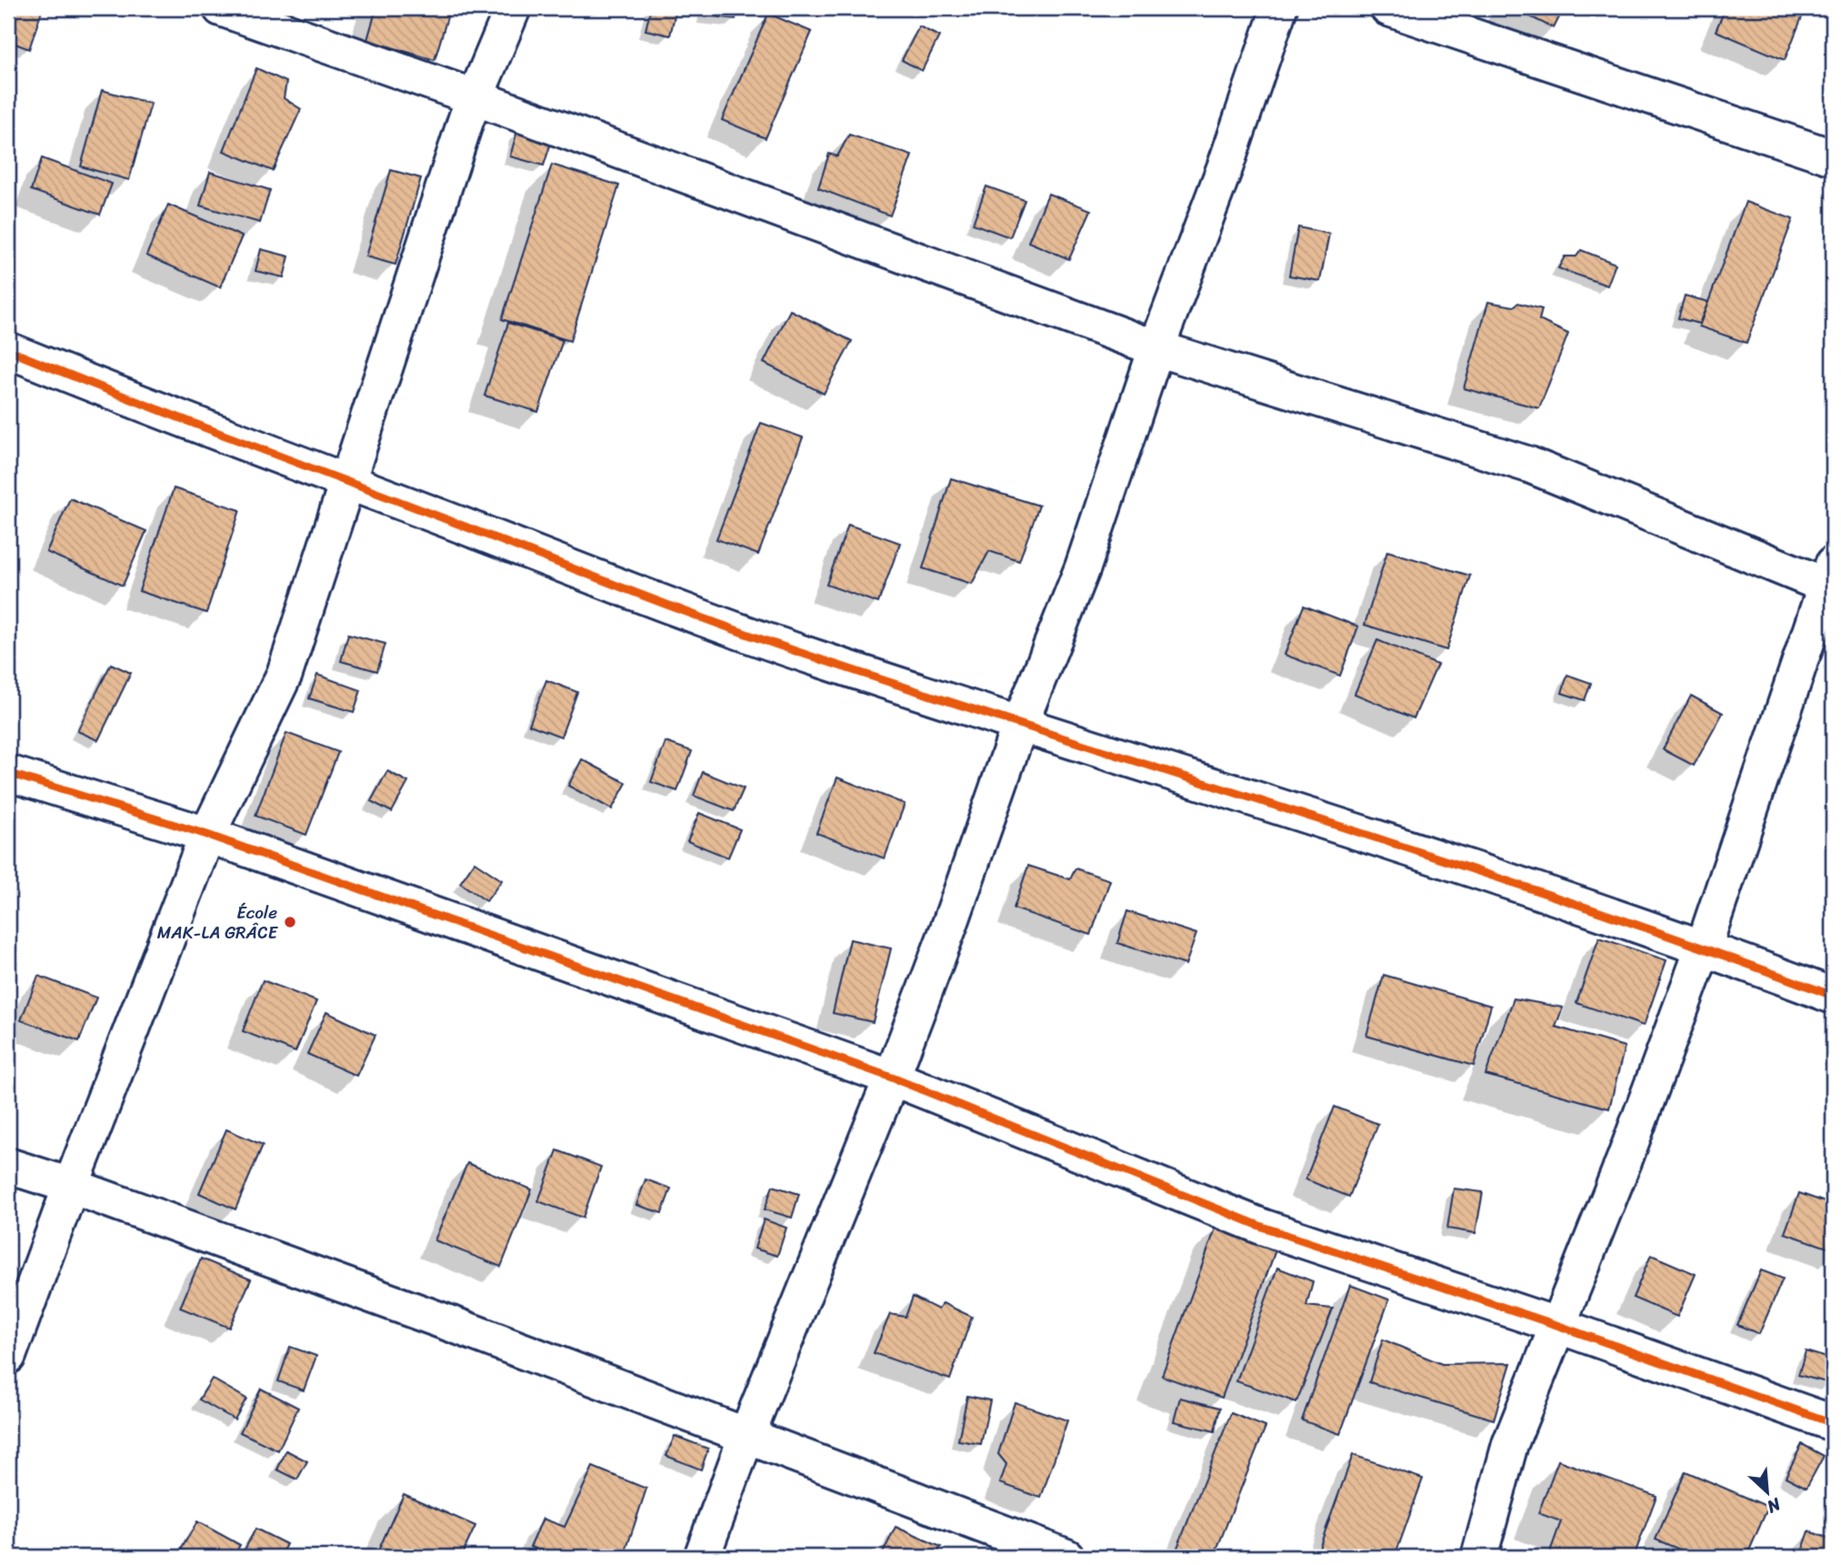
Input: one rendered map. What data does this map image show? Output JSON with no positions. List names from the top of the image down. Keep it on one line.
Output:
{"places":["École MAK-LA GRÂCE"],"north":"bottom right"}
